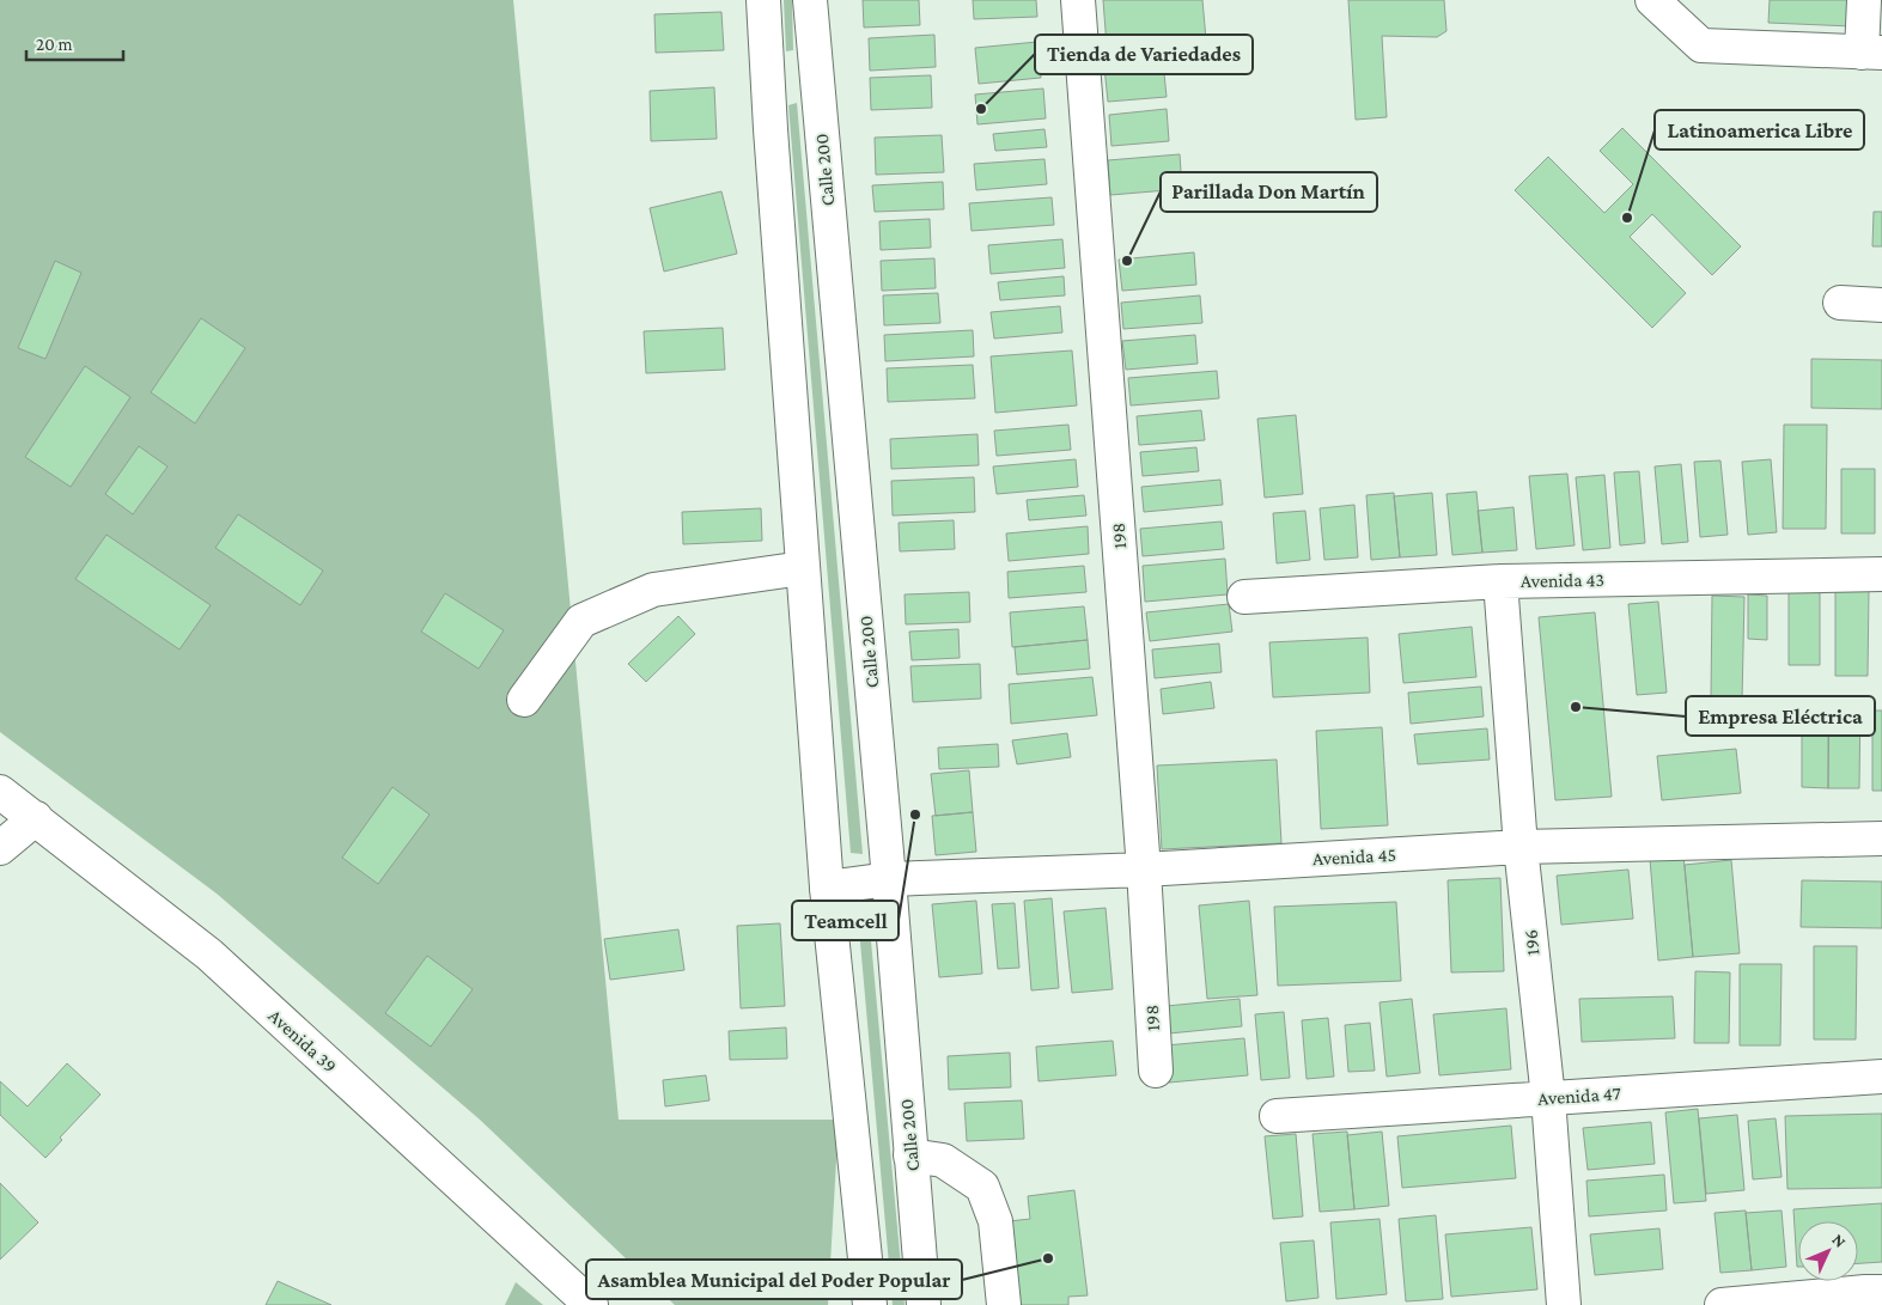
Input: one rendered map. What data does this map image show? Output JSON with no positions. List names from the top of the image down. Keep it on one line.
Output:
{"streets":{"street":["Calle 200","198","Avenida 43","Avenida 45","196","Avenida 39","Avenida 47"]},"crossings":[["Calle 200","Avenida 45"],["198","Avenida 45"],["Avenida 43","196"],["Avenida 45","196"],["196","Avenida 47"]],"places":["Tienda de Variedades","Latinoamerica Libre","Parillada Don Martín","Empresa Eléctrica","Teamcell","Asamblea Municipal del Poder Popular"],"scale_bar":"20 m","north":"top right"}
